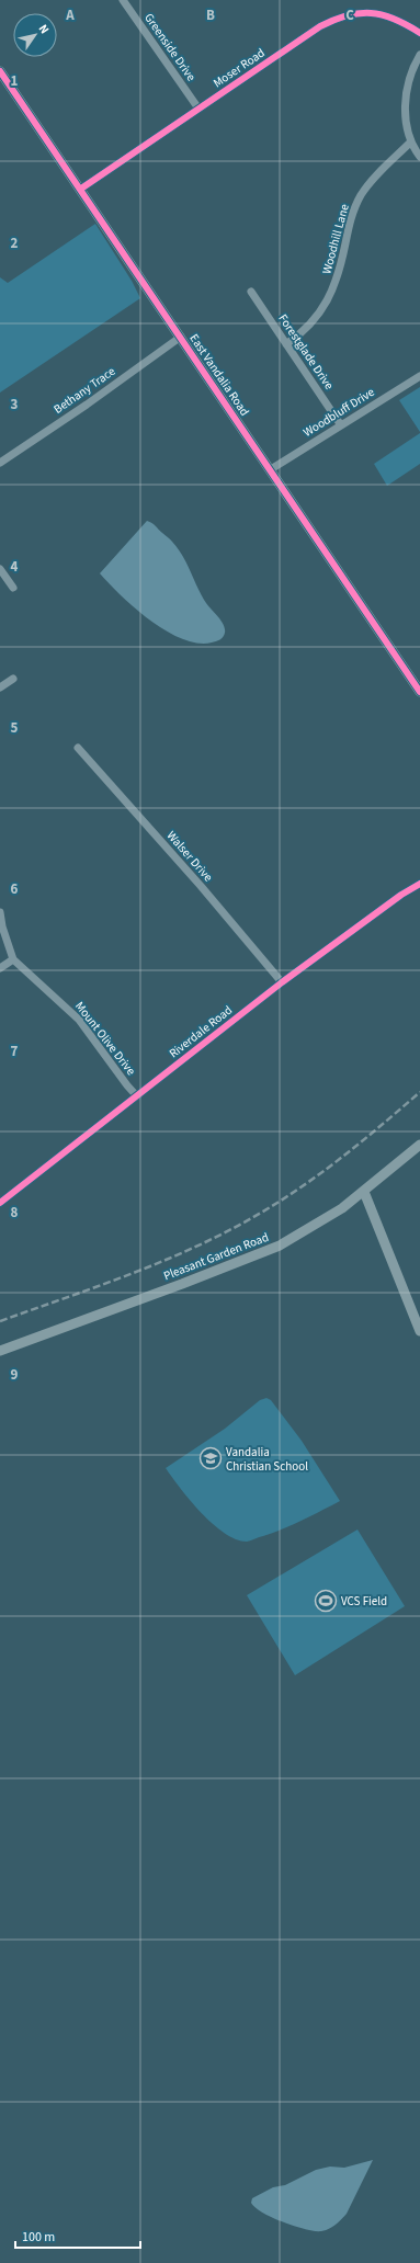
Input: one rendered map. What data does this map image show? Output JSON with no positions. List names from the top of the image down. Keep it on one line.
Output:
{"streets":{"street":["Greenside Drive","Moser Road","Woodhill Lane","Forestglade Drive","East Vandalia Road","Bethany Trace","Woodbluff Drive","Walser Drive","Riverdale Road","Mount Olive Drive","Pleasant Garden Road"]},"crossings":[["Greenside Drive","Moser Road"],["Moser Road","East Vandalia Road"],["Woodhill Lane","Forestglade Drive"],["Forestglade Drive","Woodbluff Drive"],["East Vandalia Road","Bethany Trace"],["East Vandalia Road","Woodbluff Drive"],["Walser Drive","Riverdale Road"],["Riverdale Road","Mount Olive Drive"]],"places":{"school or university":["Vandalia Christian School"],"sports":["VCS Field"]},"scale_bar":"100 m","north":"top right","grid":{"columns":["A","B","C"],"rows":["1","2","3","4","5","6","7","8","9"]}}
